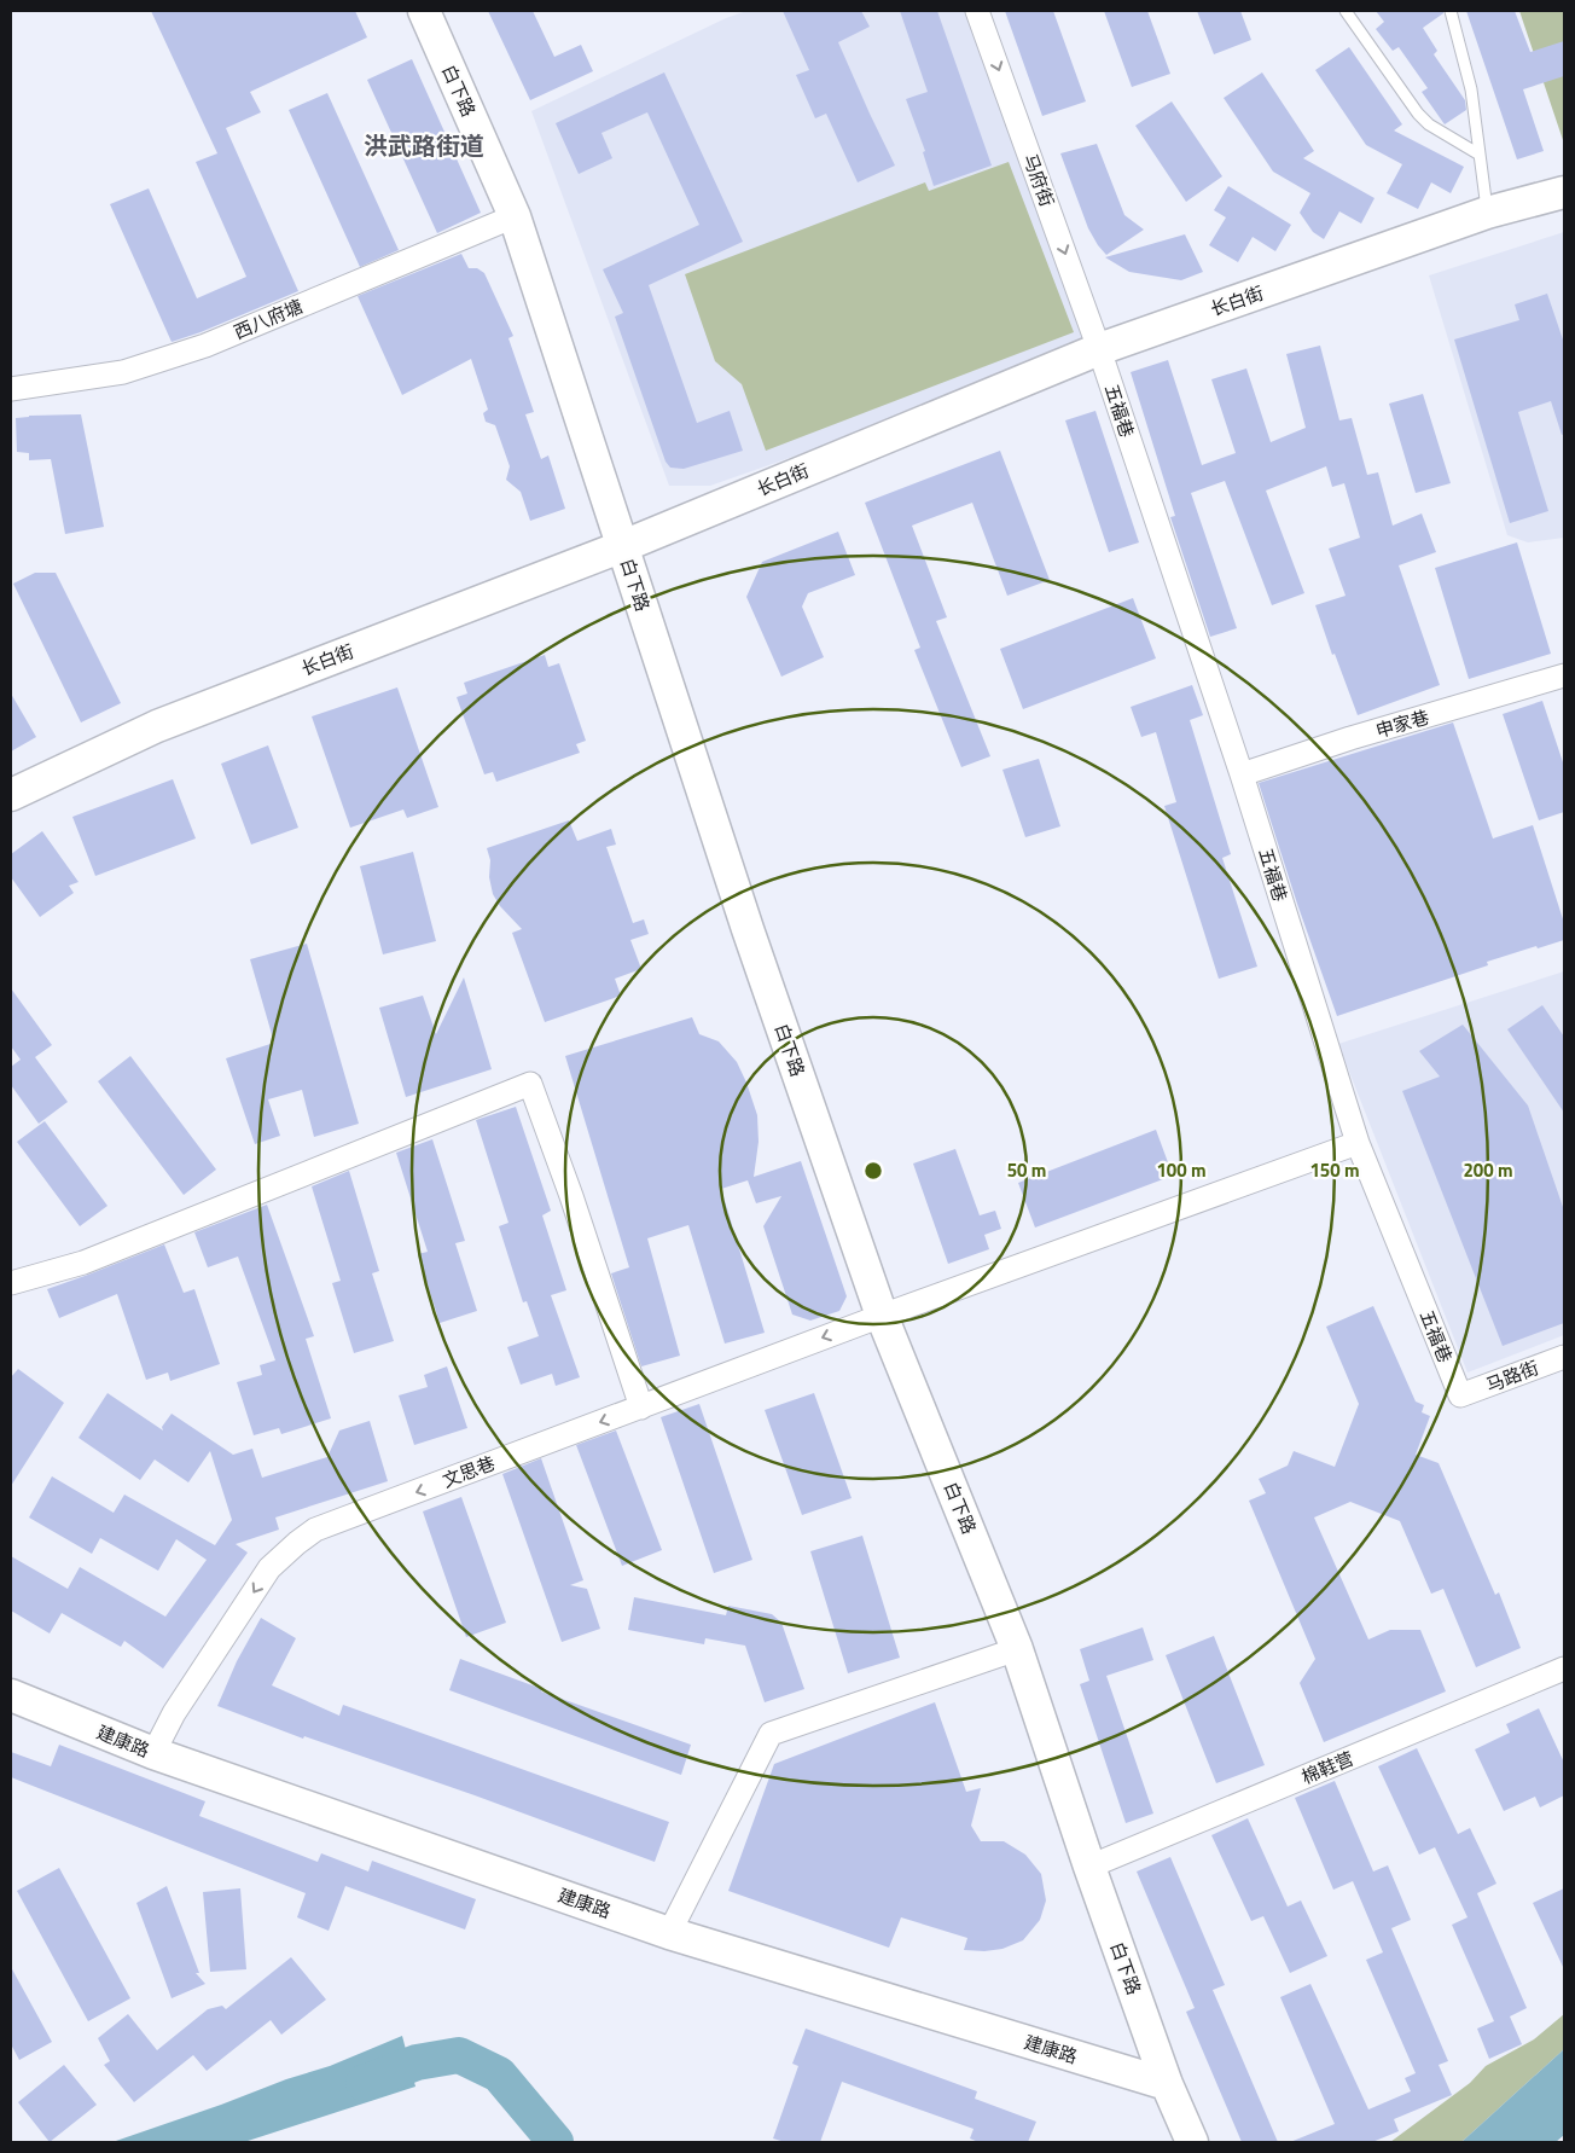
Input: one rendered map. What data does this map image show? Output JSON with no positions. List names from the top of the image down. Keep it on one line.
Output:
{"streets":{"main road":["白下路","长白街","建康路"],"street":["马府街","西八府塘","五福巷","申家巷","马路街","文思巷","棉鞋营"]},"crossings":[["白下路","长白街"],["白下路","西八府塘"],["白下路","文思巷"],["白下路","建康路"],["白下路","棉鞋营"],["马府街","长白街"],["马府街","五福巷"],["长白街","五福巷"],["五福巷","申家巷"],["五福巷","马路街"],["五福巷","文思巷"],["文思巷","建康路"]],"one_way":["马府街","文思巷"],"districts":["洪武路街道"],"rings":["50 m","100 m","150 m","200 m"]}
